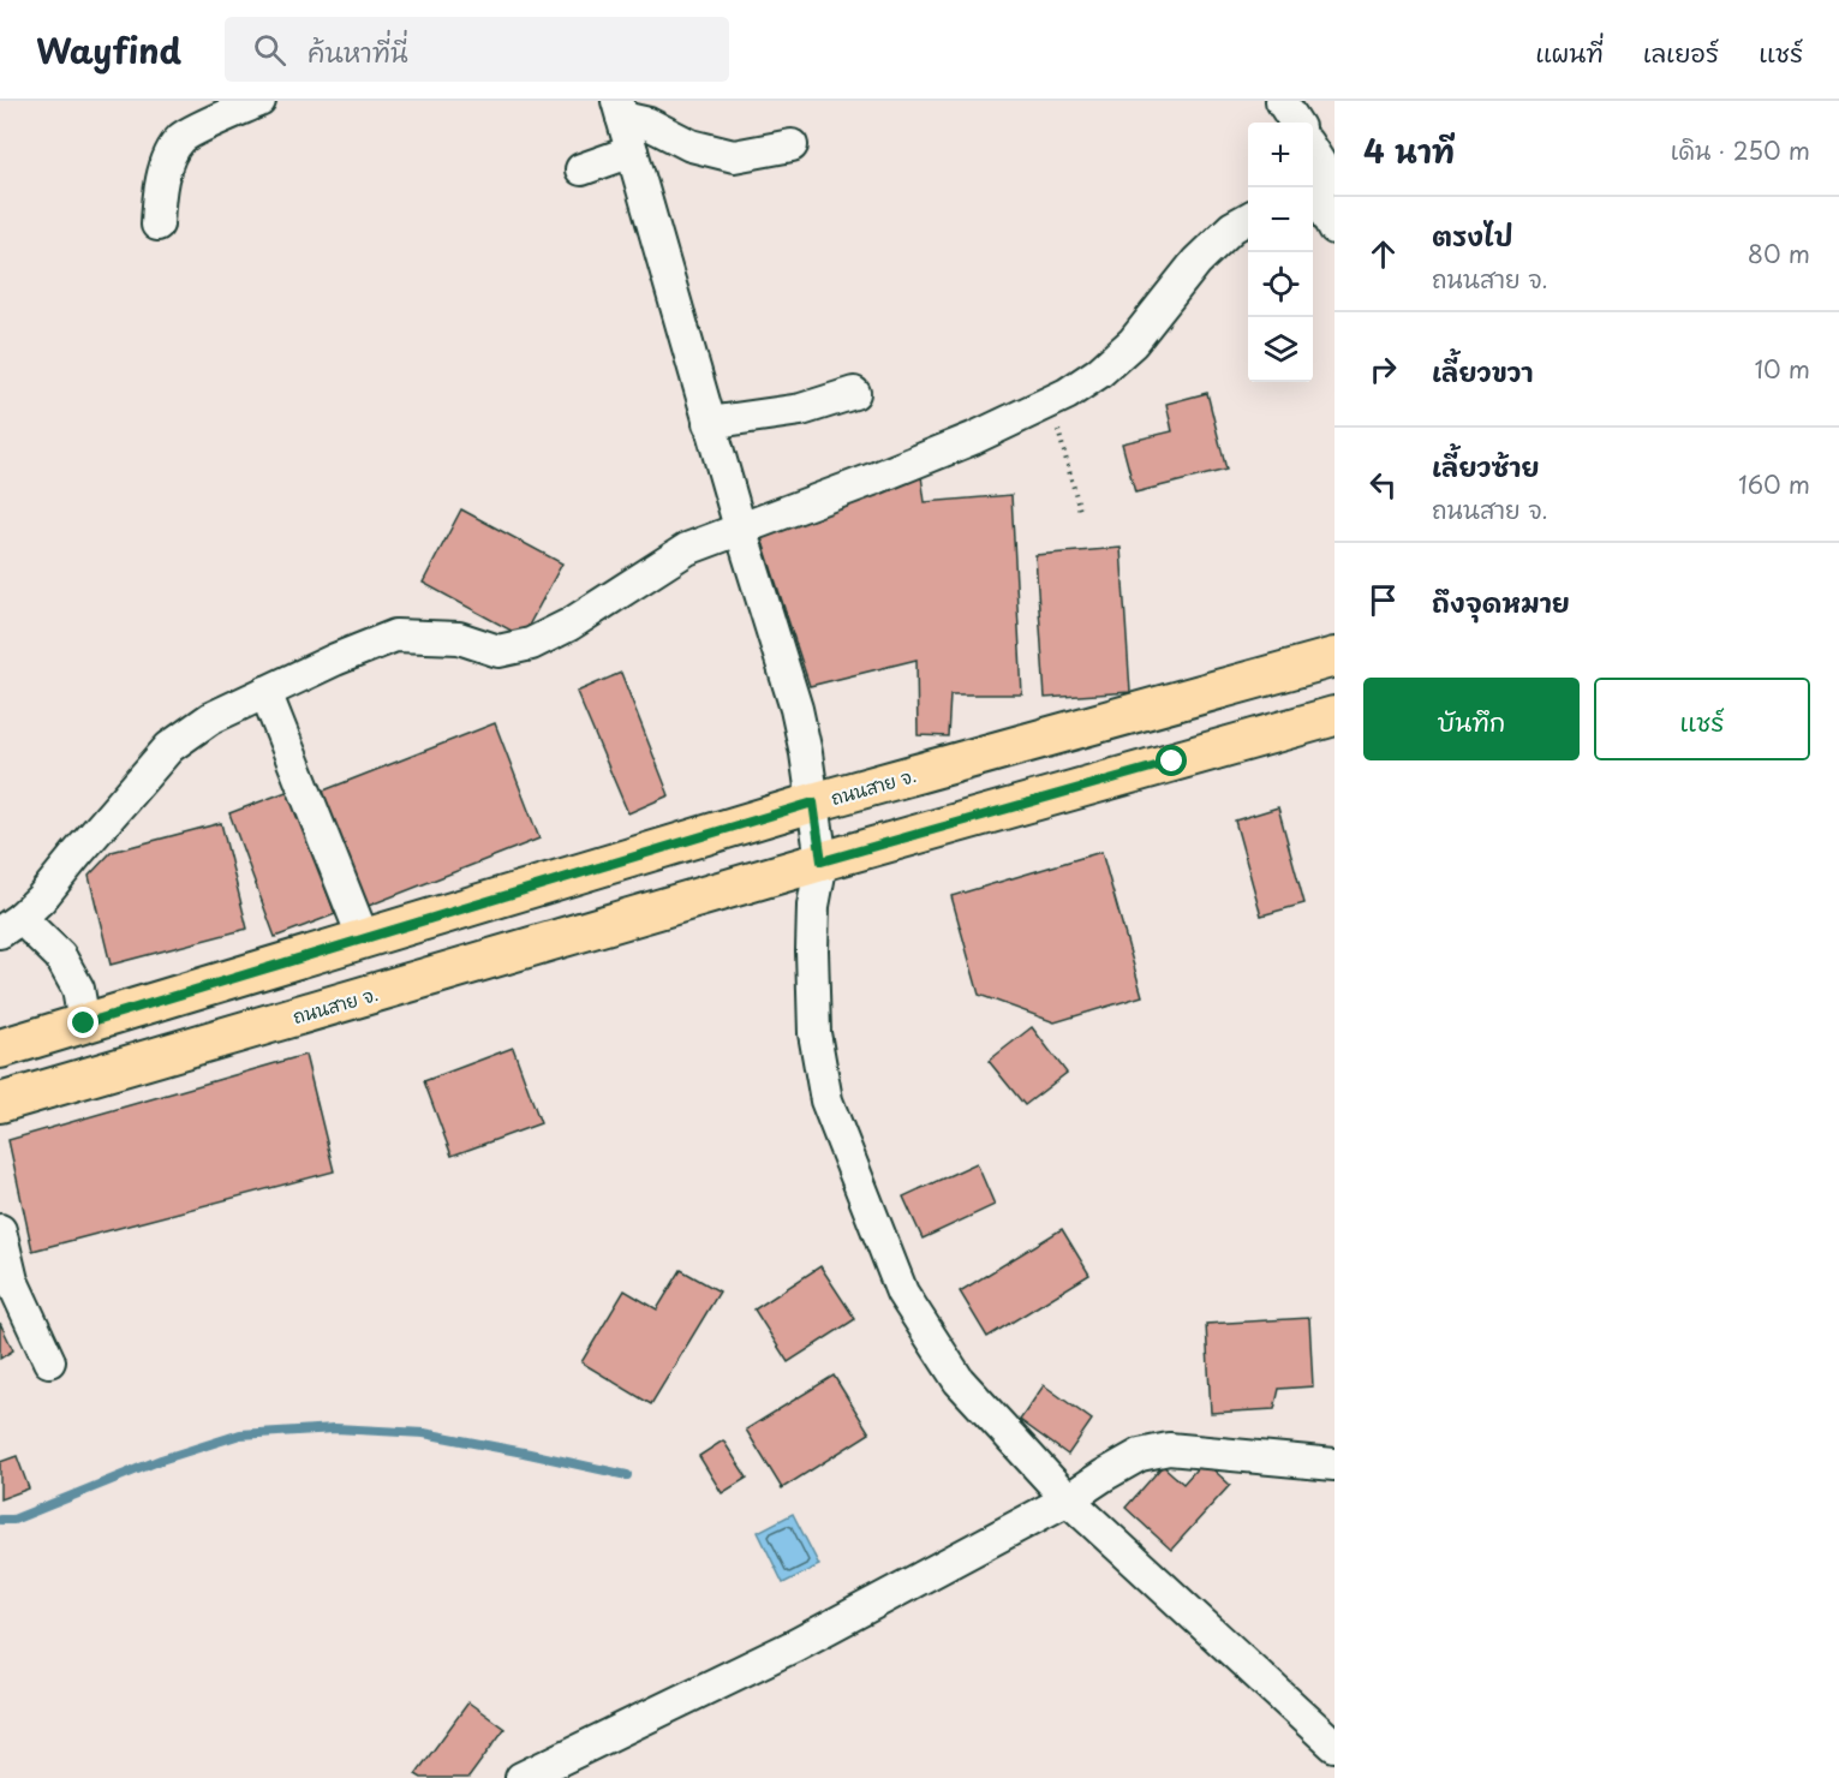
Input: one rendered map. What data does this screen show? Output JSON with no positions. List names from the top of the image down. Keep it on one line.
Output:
{"streets":{"main road":["ถนนสาย จ."]},"page":{"header":"Wayfind","search":"ค้นหาที่นี่","nav":["แผนที่","เลเยอร์","แชร์"],"heading":["4 นาที","เดิน · 250 m"],"map_buttons":["+","−"],"list":[["ตรงไป","ถนนสาย จ.","80 m"],["เลี้ยวขวา","10 m"],["เลี้ยวซ้าย","ถนนสาย จ.","160 m"],"ถึงจุดหมาย"],"buttons":["บันทึก","แชร์"]}}
